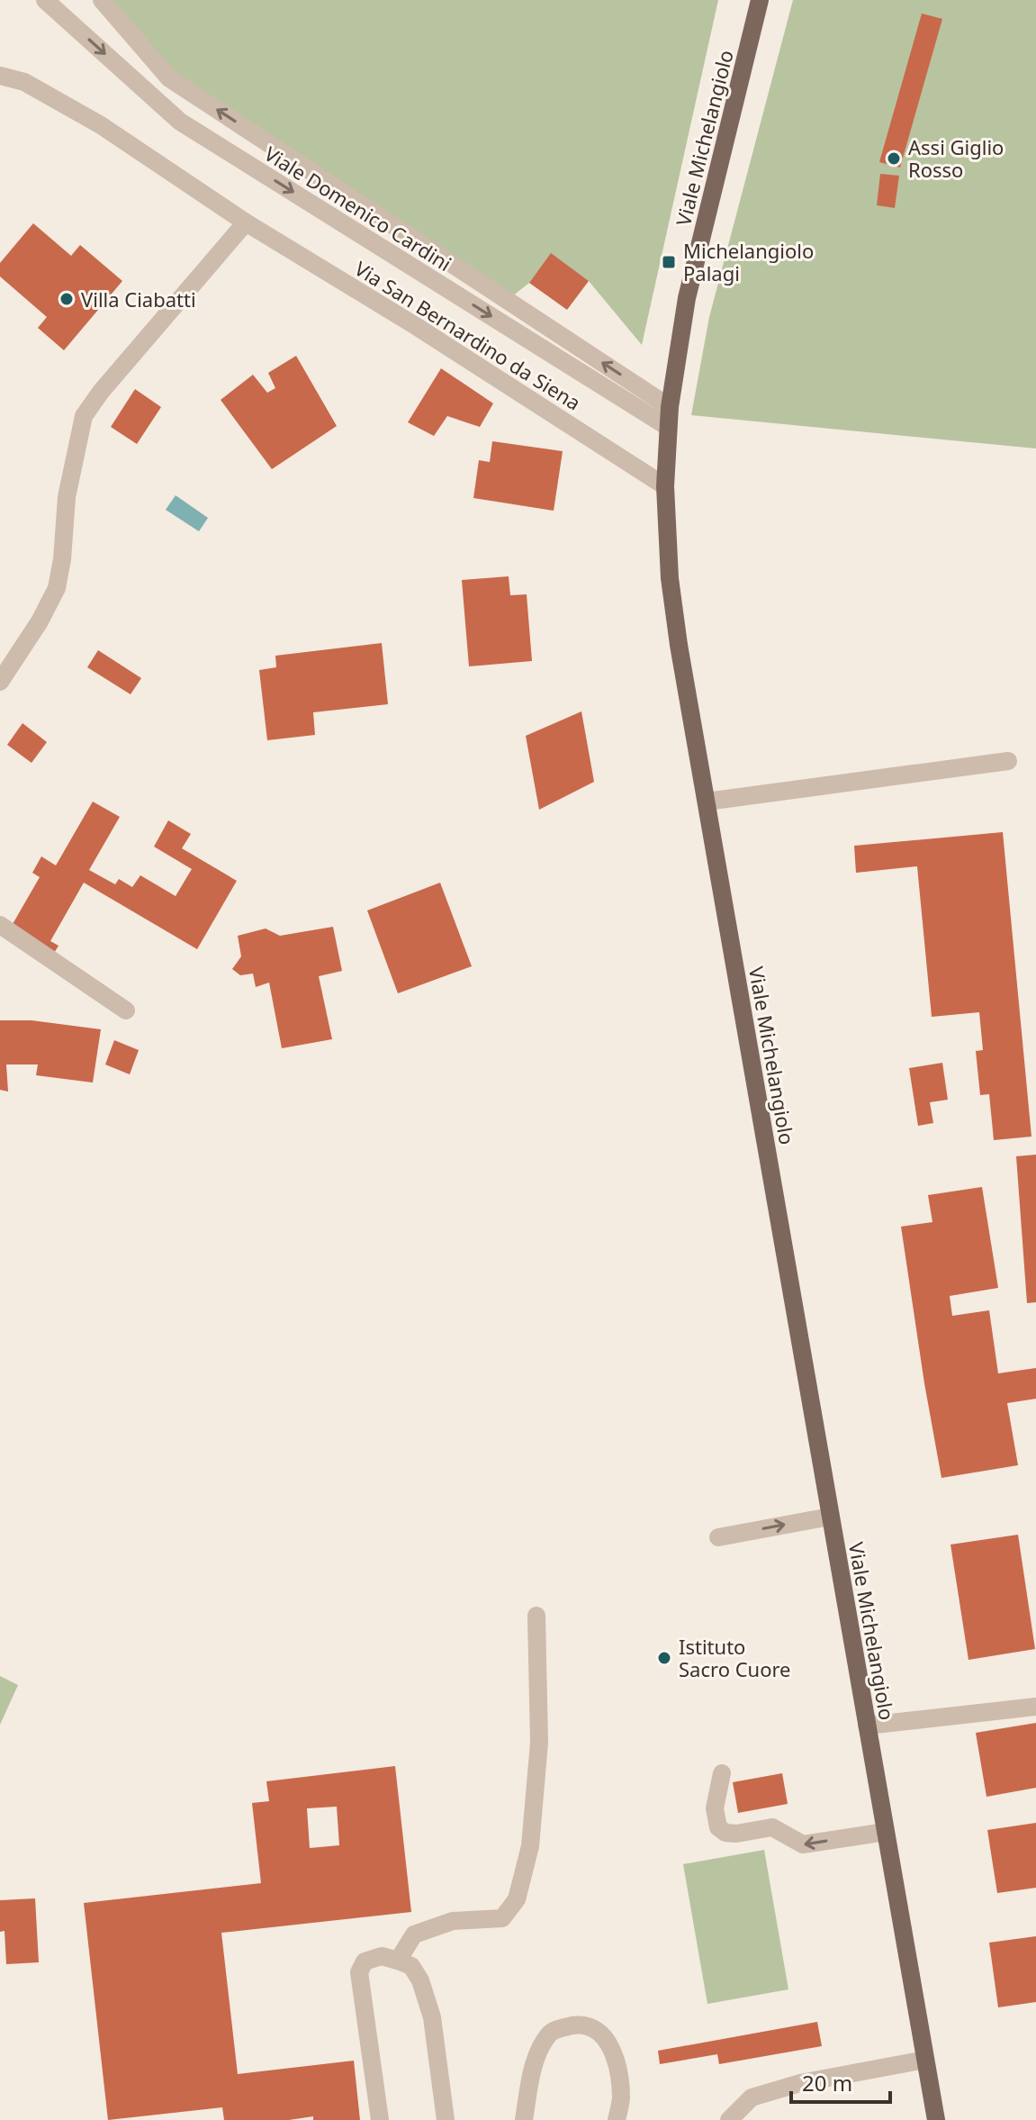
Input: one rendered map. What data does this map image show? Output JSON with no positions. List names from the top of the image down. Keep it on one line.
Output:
{"streets":{"main road":["Viale Michelangiolo"],"street":["Viale Domenico Cardini","Via San Bernardino da Siena"]},"crossings":[["Viale Michelangiolo","Viale Domenico Cardini"],["Viale Michelangiolo","Via San Bernardino da Siena"]],"places":{"other":["Assi Giglio Rosso","Villa Ciabatti","Istituto Sacro Cuore"],"transit":["Michelangiolo Palagi"]},"scale_bar":"20 m"}
